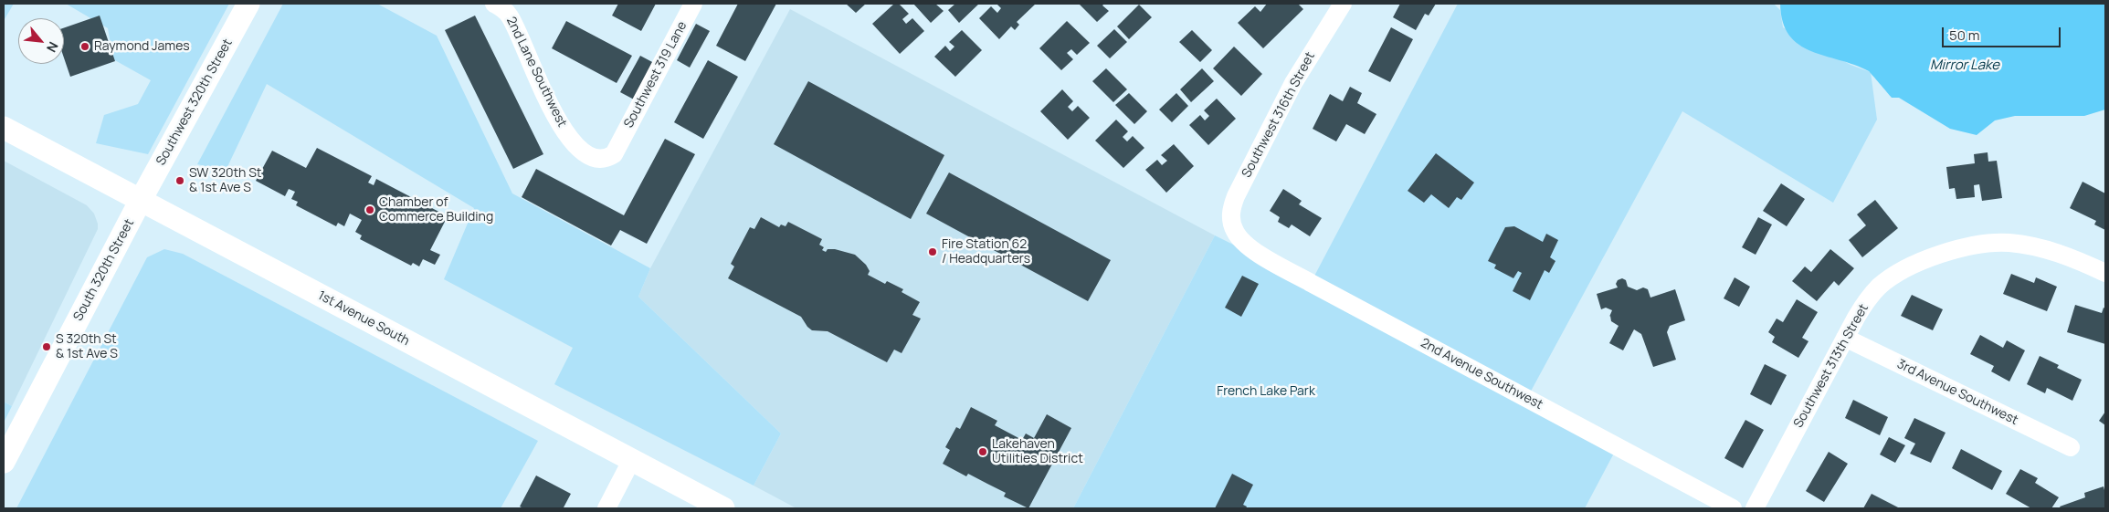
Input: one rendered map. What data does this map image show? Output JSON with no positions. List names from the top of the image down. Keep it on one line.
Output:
{"streets":{"main road":["Southwest 320th Street","South 320th Street","1st Avenue South"],"street":["2nd Lane Southwest","Southwest 319 Lane","Southwest 316th Street","Southwest 313th Street","2nd Avenue Southwest","3rd Avenue Southwest"]},"crossings":[["2nd Lane Southwest","Southwest 319 Lane"],["Southwest 320th Street","South 320th Street"],["Southwest 320th Street","1st Avenue South"],["Southwest 316th Street","2nd Avenue Southwest"],["South 320th Street","1st Avenue South"],["Southwest 313th Street","3rd Avenue Southwest"]],"water":["Mirror Lake"],"parks":["French Lake Park"],"places":["Raymond James","SW 320th St & 1st Ave S","Chamber of Commerce Building","Fire Station 62 / Headquarters","S 320th St & 1st Ave S","Lakehaven Utilities District"],"scale_bar":"50 m","north":"bottom right"}
